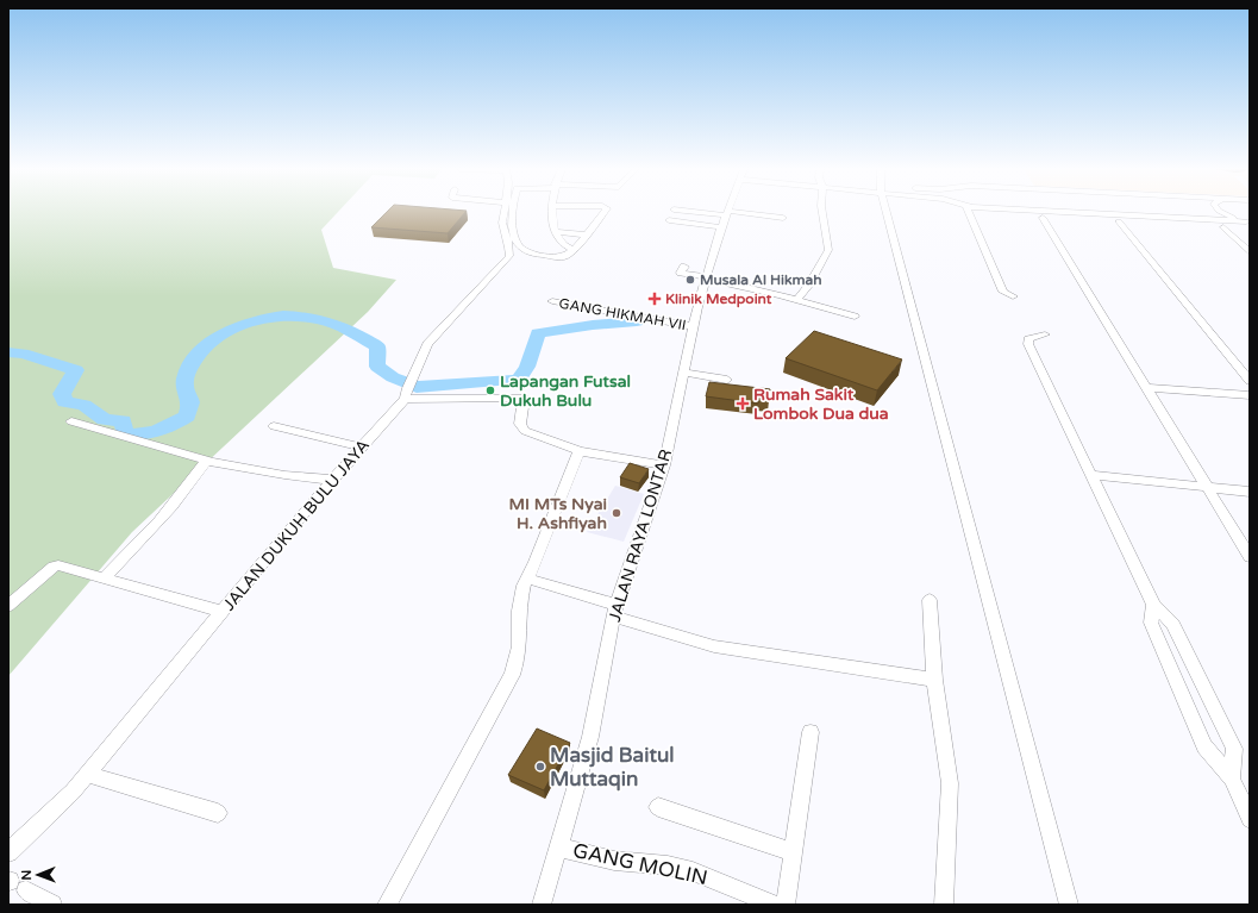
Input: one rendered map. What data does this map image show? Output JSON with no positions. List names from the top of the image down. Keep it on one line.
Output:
{"streets":{"street":["GANG HIKMAH VII","JALAN DUKUH BULU JAYA","JALAN RAYA LONTAR","GANG MOLIN"]},"crossings":[["GANG HIKMAH VII","JALAN RAYA LONTAR"],["JALAN RAYA LONTAR","GANG MOLIN"]],"places":{"other":["Musala Al Hikmah","Lapangan Futsal Dukuh Bulu","MI MTs Nyai H. Ashfiyah","Masjid Baitul Muttaqin"],"health":["Klinik Medpoint","Rumah Sakit Lombok Dua dua"]},"north":"left"}
